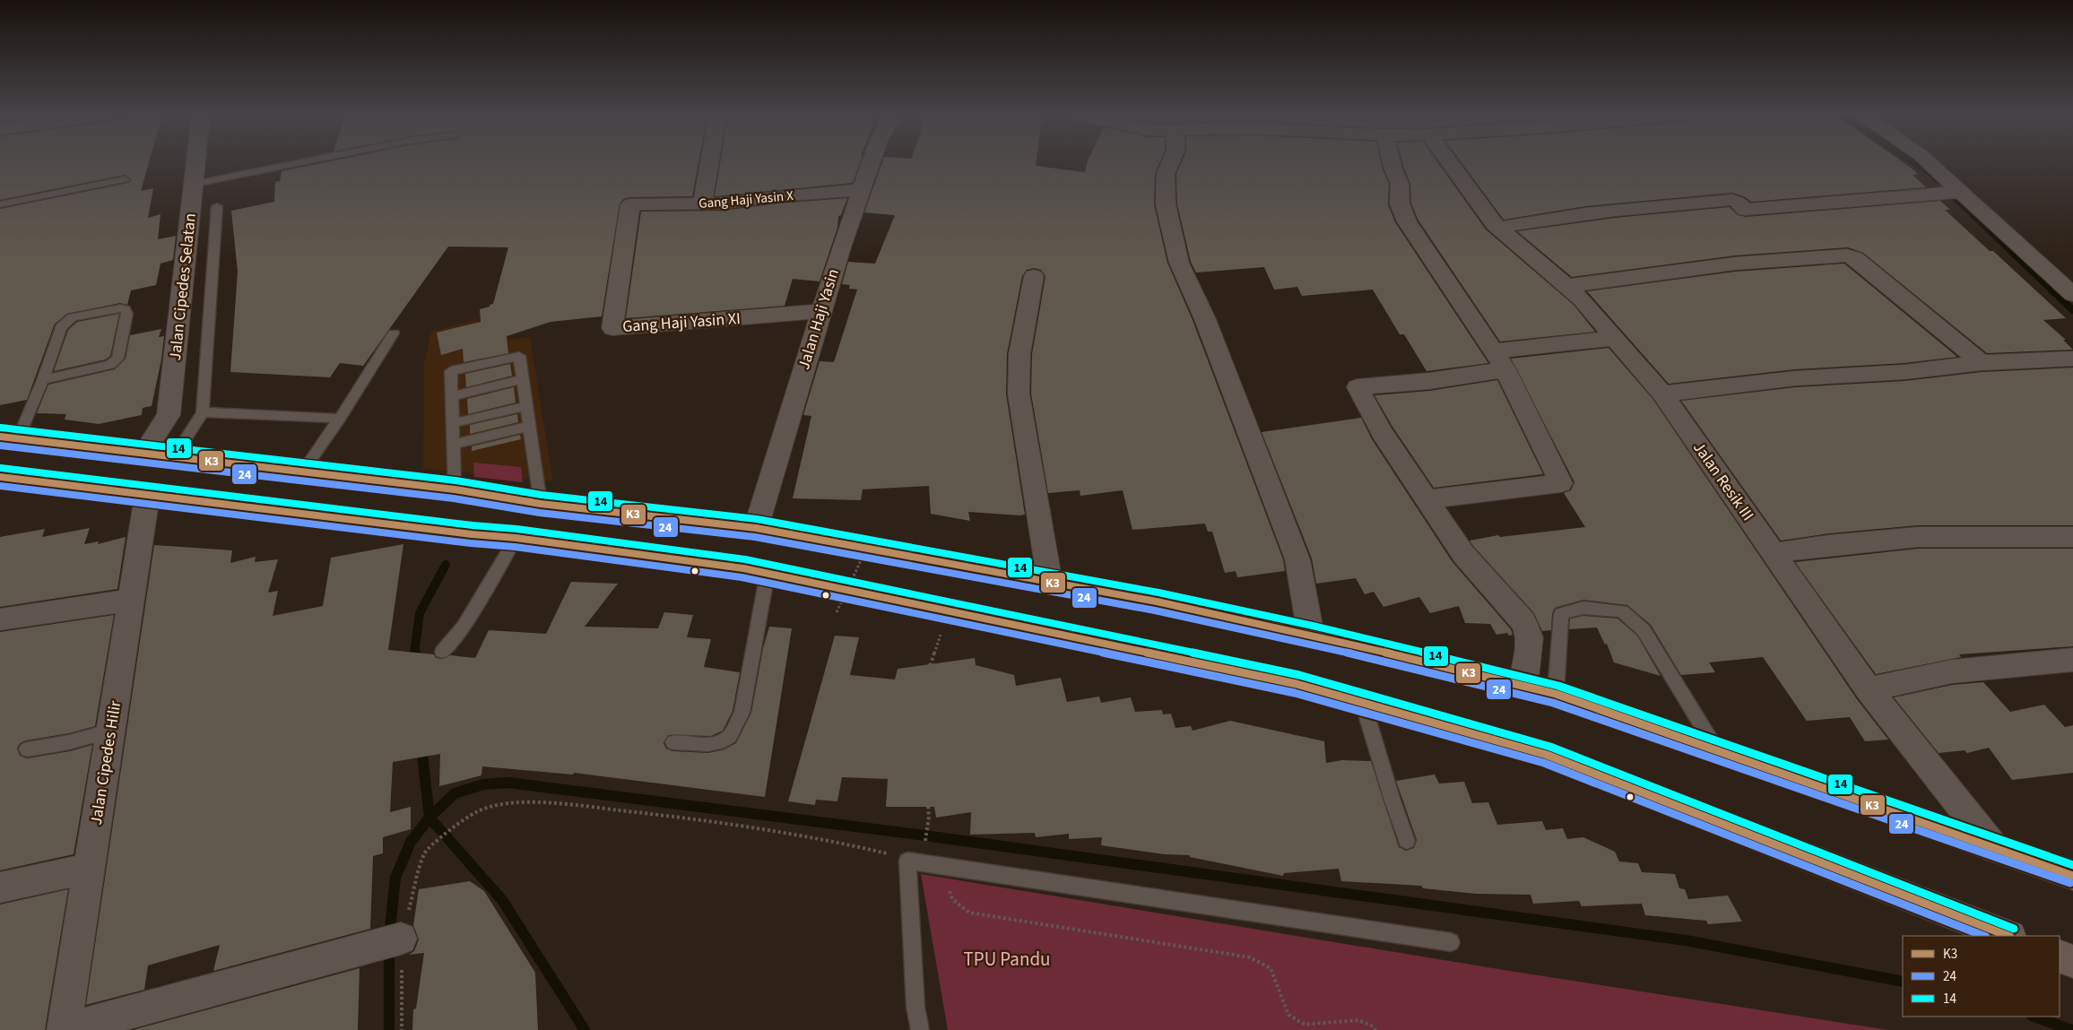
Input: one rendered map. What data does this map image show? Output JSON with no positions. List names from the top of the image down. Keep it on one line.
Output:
{"streets":{"street":["Gang Haji Yasin X","Jalan Cipedes Selatan","Jalan Haji Yasin","Gang Haji Yasin XI","Jalan Resik III","Jalan Cipedes Hilir"]},"crossings":[["Gang Haji Yasin X","Jalan Haji Yasin"],["Gang Haji Yasin X","Gang Haji Yasin XI"],["Jalan Haji Yasin","Gang Haji Yasin XI"]],"parks":["TPU Pandu"],"lines":["transit line 14","transit line K3","transit line 24"],"legend":["K3","24","14"]}
